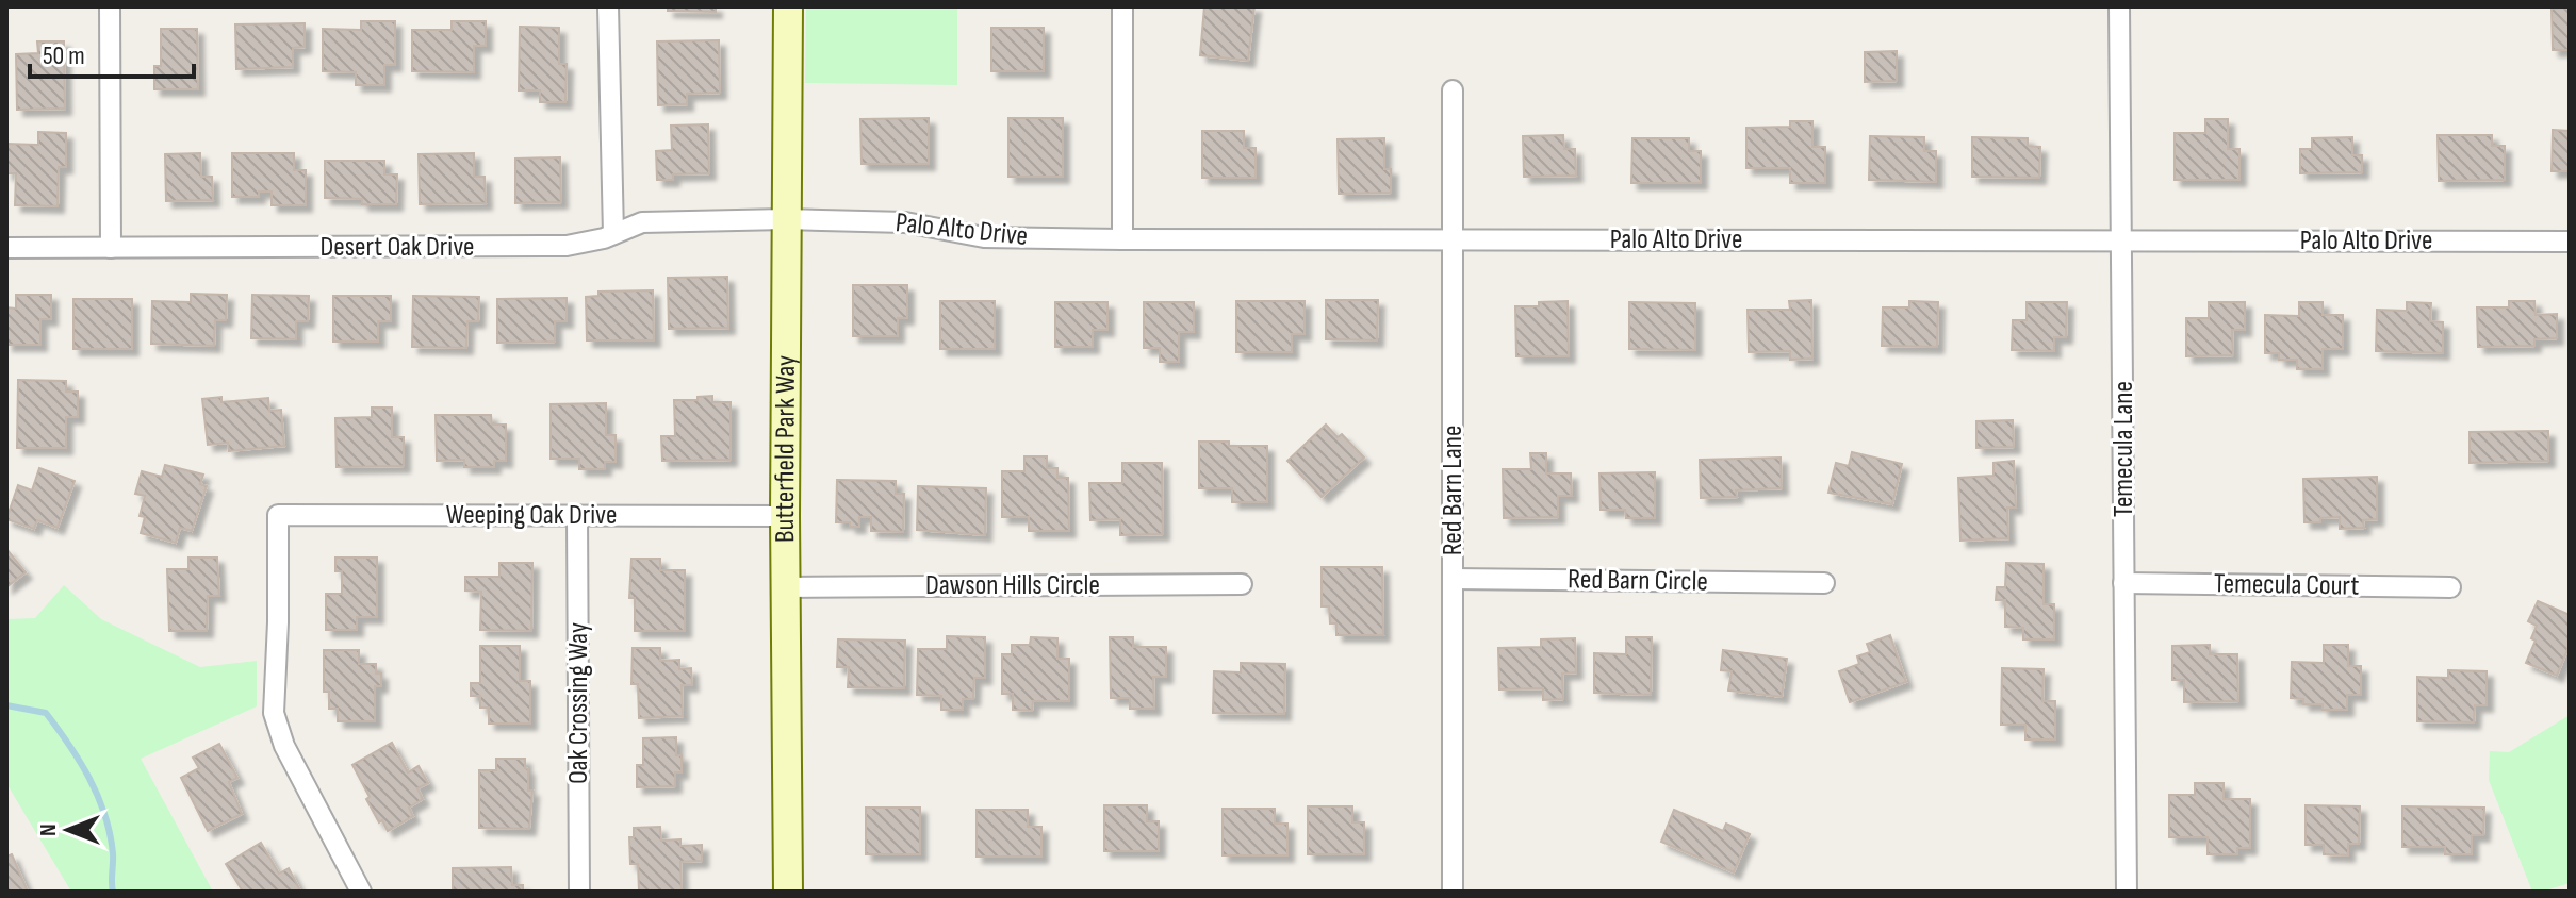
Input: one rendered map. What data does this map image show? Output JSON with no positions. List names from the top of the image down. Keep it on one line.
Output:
{"streets":{"street":["Palo Alto Drive","Desert Oak Drive","Butterfield Park Way","Temecula Lane","Red Barn Lane","Weeping Oak Drive","Red Barn Circle","Dawson Hills Circle","Temecula Court","Oak Crossing Way"]},"crossings":[["Palo Alto Drive","Desert Oak Drive"],["Palo Alto Drive","Butterfield Park Way"],["Palo Alto Drive","Temecula Lane"],["Palo Alto Drive","Red Barn Lane"],["Desert Oak Drive","Butterfield Park Way"],["Butterfield Park Way","Weeping Oak Drive"],["Butterfield Park Way","Dawson Hills Circle"],["Temecula Lane","Temecula Court"],["Red Barn Lane","Red Barn Circle"],["Weeping Oak Drive","Oak Crossing Way"]],"scale_bar":"50 m","north":"left"}
